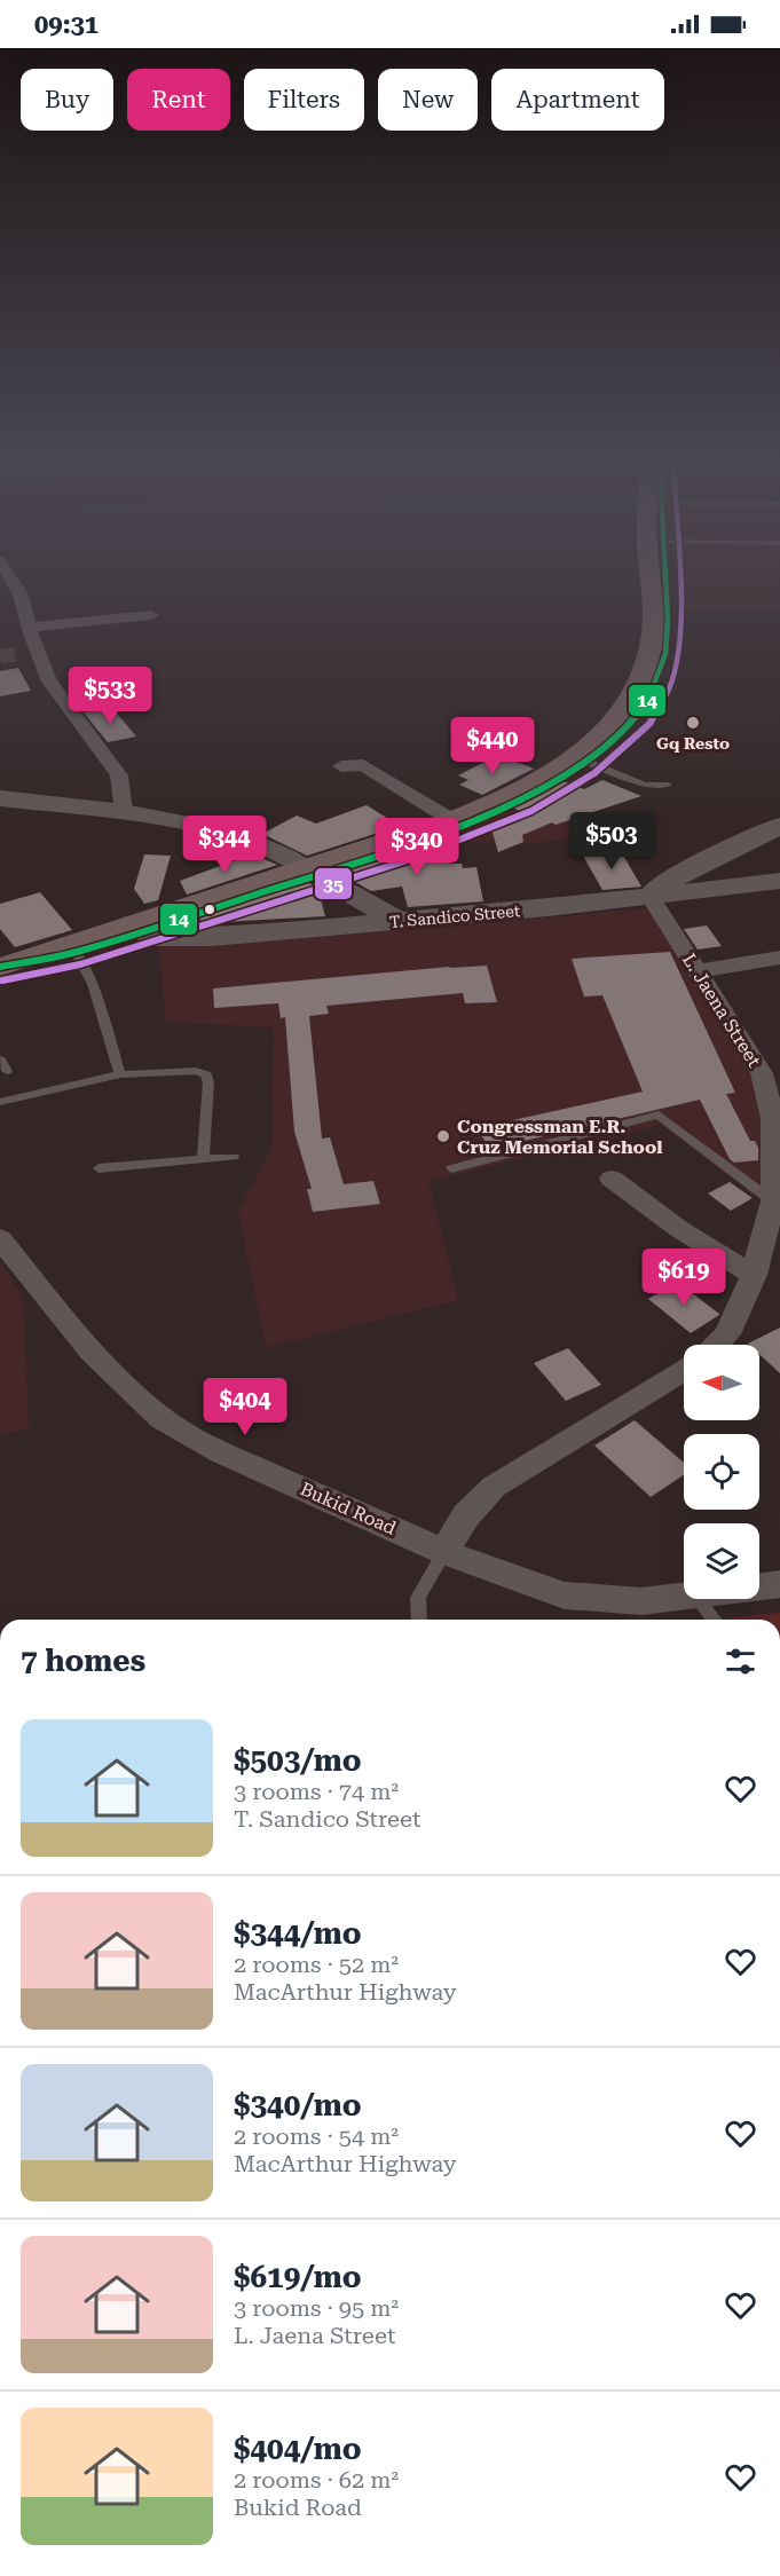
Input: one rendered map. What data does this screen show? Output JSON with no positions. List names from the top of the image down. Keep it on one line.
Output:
{"streets":{"main road":["T. Sandico Street"],"street":["L. Jaena Street","Bukid Road"]},"crossings":[["T. Sandico Street","L. Jaena Street"]],"places":["Gq Resto","Congressman E.R. Cruz Memorial School"],"lines":["transit line 14","transit line 35"],"north":"left","page":{"status":"09:31","chip":["Buy","Rent","Filters","New","Apartment"],"price":["$533","$440","$503","$344","$340","$619","$404"],"heading":"7 homes","list":[{"name":"$503/mo","note":"3 rooms · 74 m² · T. Sandico Street"},{"name":"$344/mo","note":"2 rooms · 52 m² · MacArthur Highway"},{"name":"$340/mo","note":"2 rooms · 54 m² · MacArthur Highway"},{"name":"$619/mo","note":"3 rooms · 95 m² · L. Jaena Street"},{"name":"$404/mo","note":"2 rooms · 62 m² · Bukid Road"}]}}
